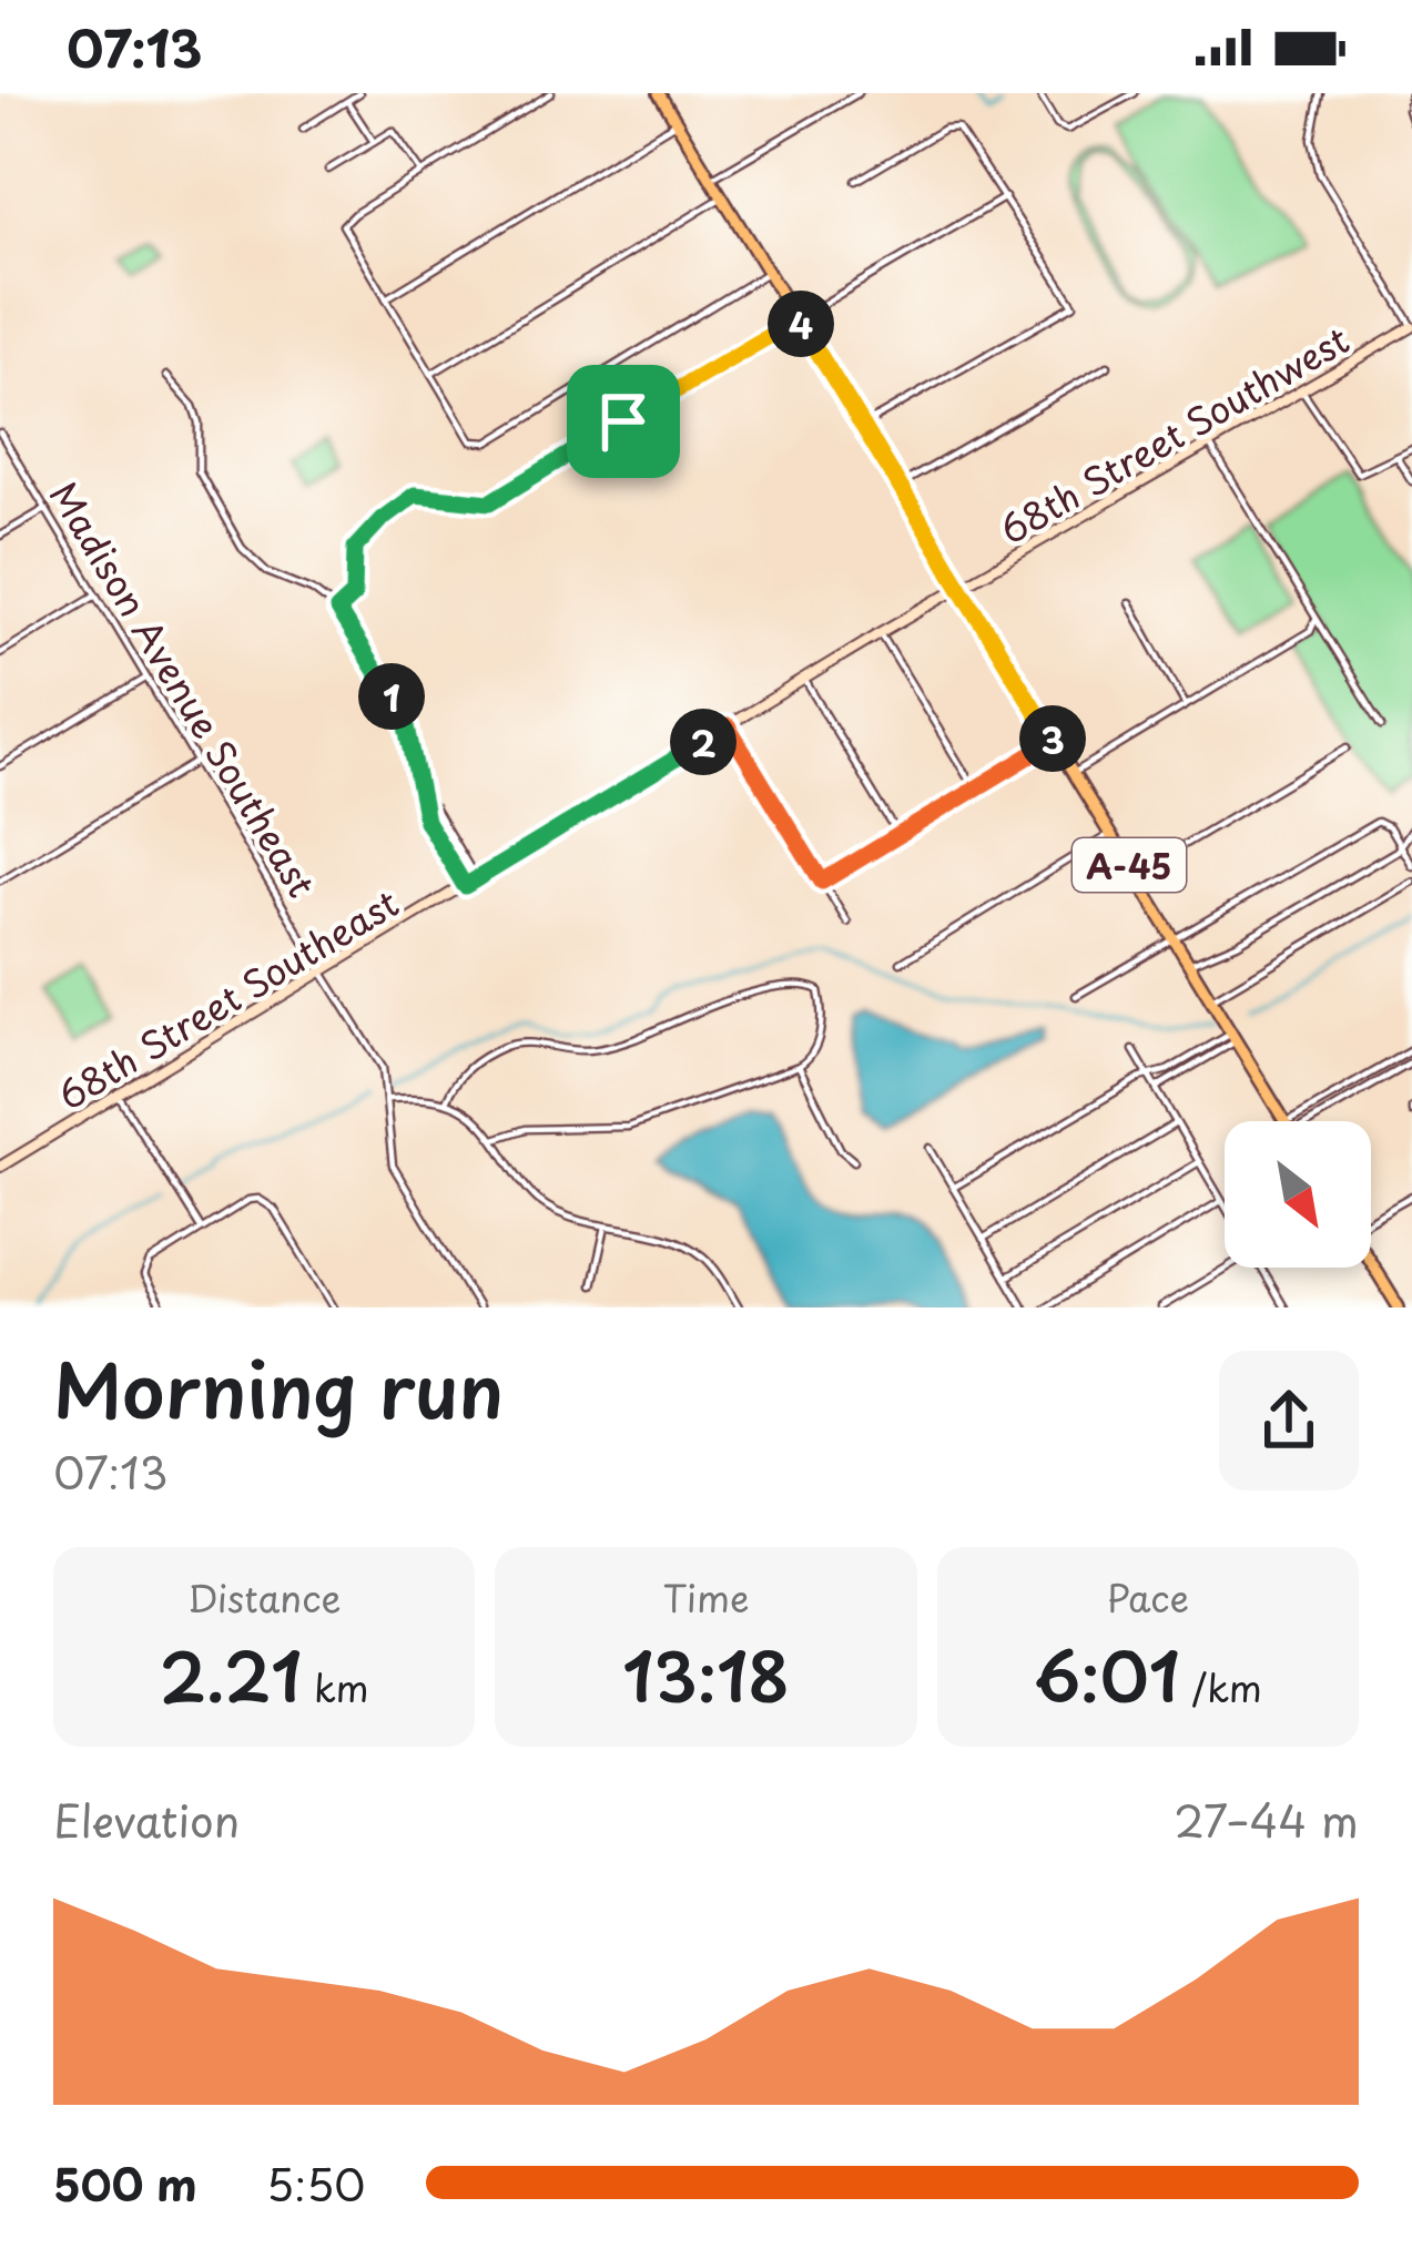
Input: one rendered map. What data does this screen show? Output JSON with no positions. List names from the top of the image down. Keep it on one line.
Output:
{"streets":{"main road":["68th Street Southwest","A-45","68th Street Southeast"],"street":["Madison Avenue Southeast"]},"crossings":[["68th Street Southwest","A-45"],["68th Street Southwest","68th Street Southeast"],["Madison Avenue Southeast","68th Street Southeast"],["A-45","68th Street Southeast"]],"north":"bottom right","page":{"status":"07:13","pins":["4","1","3","2"],"heading":["Morning run","07:13"],"stats":[["Distance","2.21 km"],["Time","13:18"],["Pace","6:01 /km"]],"chart":["Elevation","27–44 m"],"list":[{"name":"500 m","note":"5:50"}]}}
